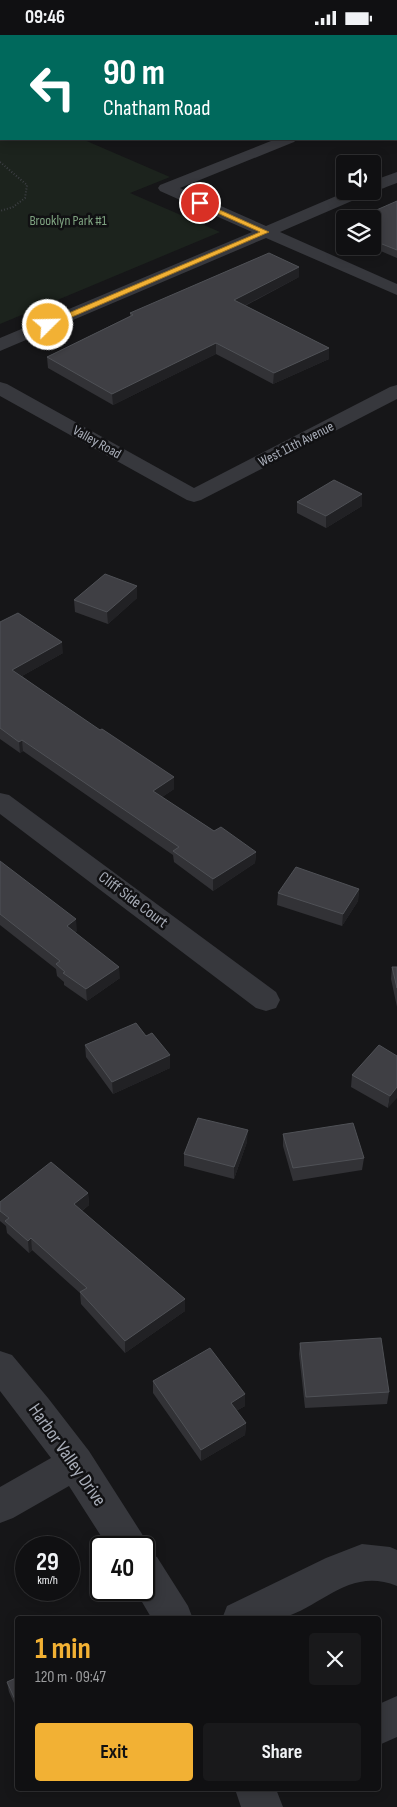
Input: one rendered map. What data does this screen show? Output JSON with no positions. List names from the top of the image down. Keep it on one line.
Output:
{"streets":{"street":["Valley Road","West 11th Avenue","Cliff Side Court","Harbor Valley Drive"]},"crossings":[["Valley Road","West 11th Avenue"]],"parks":["Brooklyn Park #1"],"page":{"status":"09:46","turn":["90 m","Chatham Road"],"speed":"29 km/h","limit":"40","heading":["1 min","120 m · 09:47"],"buttons":["Exit","Share"]}}
